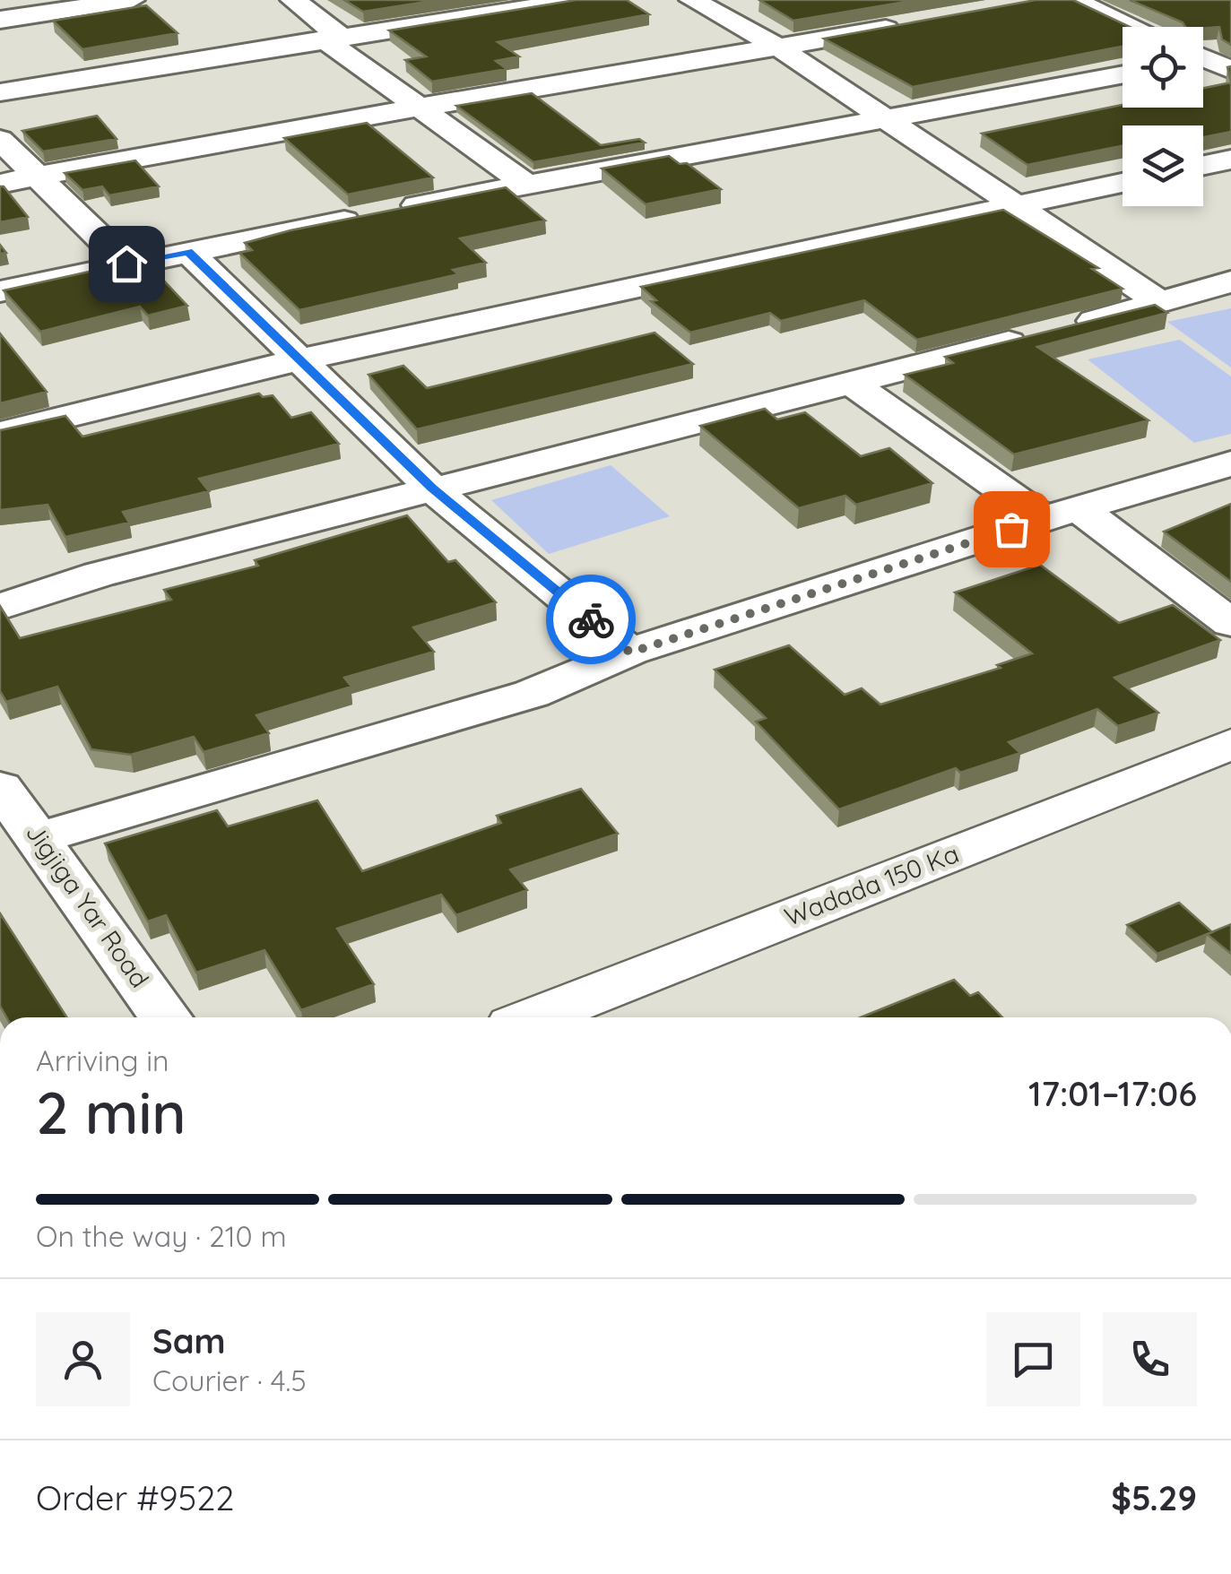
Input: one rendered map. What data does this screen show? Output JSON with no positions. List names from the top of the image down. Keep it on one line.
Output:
{"streets":{"street":["Wadada 150 Ka","Jigjiga Yar Road"]},"page":{"heading":["2 min","Arriving in","17:01–17:06"],"panel":["Sam","Courier · 4.5","Order #9522","$5.29"],"bar":"On the way · 210 m"}}
